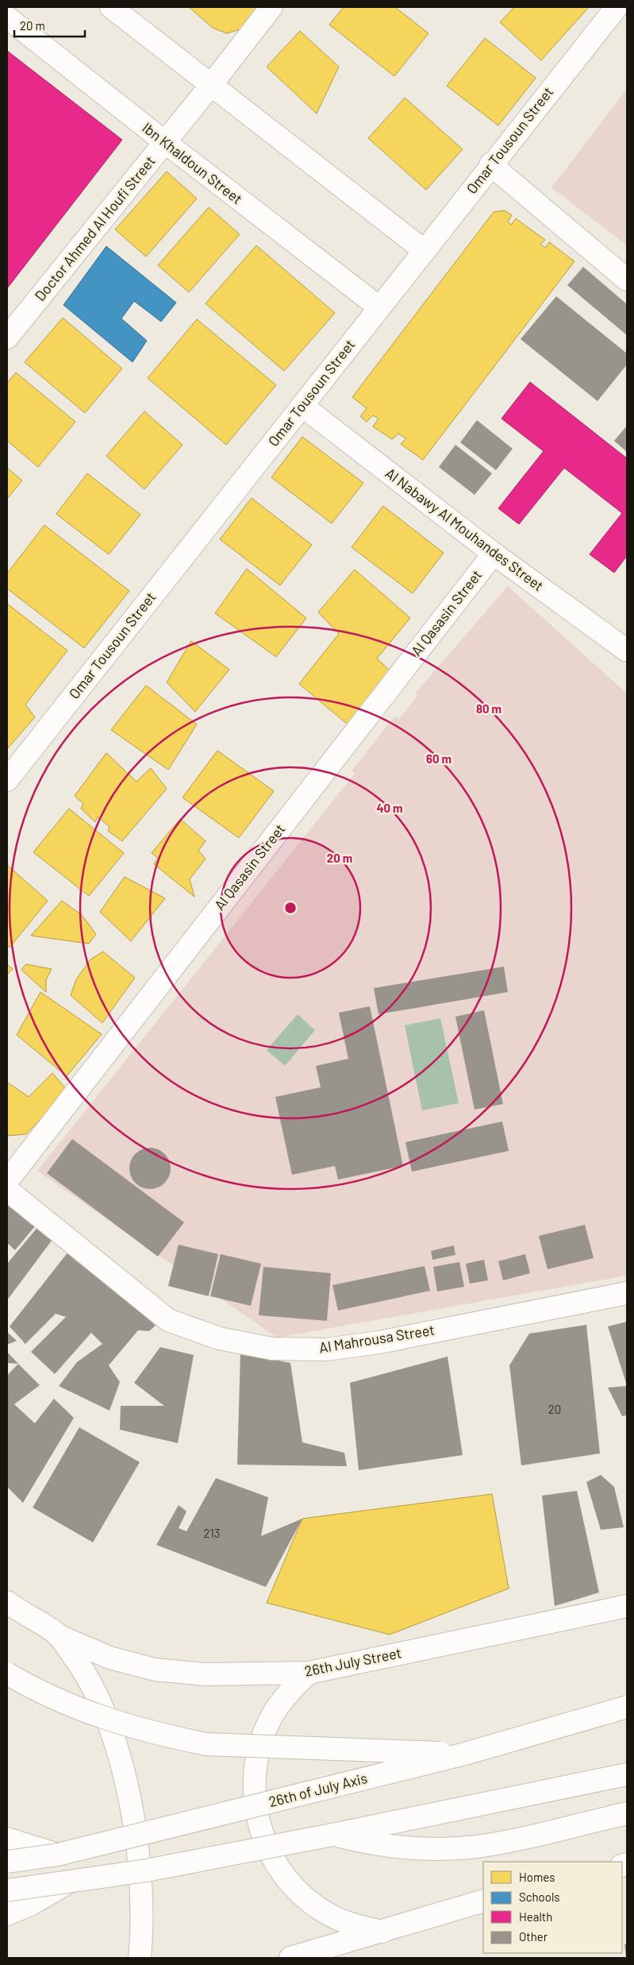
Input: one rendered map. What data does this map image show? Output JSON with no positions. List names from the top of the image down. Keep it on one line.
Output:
{"streets":{"main road":["Omar Tousoun Street","Ibn Khaldoun Street","Doctor Ahmed Al Houfi Street","Al Nabawy Al Mouhandes Street","Al Qasasin Street","Al Mahrousa Street","26th July Street","26th of July Axis"]},"crossings":[["Omar Tousoun Street","Ibn Khaldoun Street"],["Omar Tousoun Street","Al Nabawy Al Mouhandes Street"],["Ibn Khaldoun Street","Doctor Ahmed Al Houfi Street"],["Al Nabawy Al Mouhandes Street","Al Qasasin Street"]],"house_numbers":["20","213"],"legend":["Homes","Schools","Health","Other"],"scale_bar":"20 m","rings":["80 m","60 m","40 m","20 m"]}
